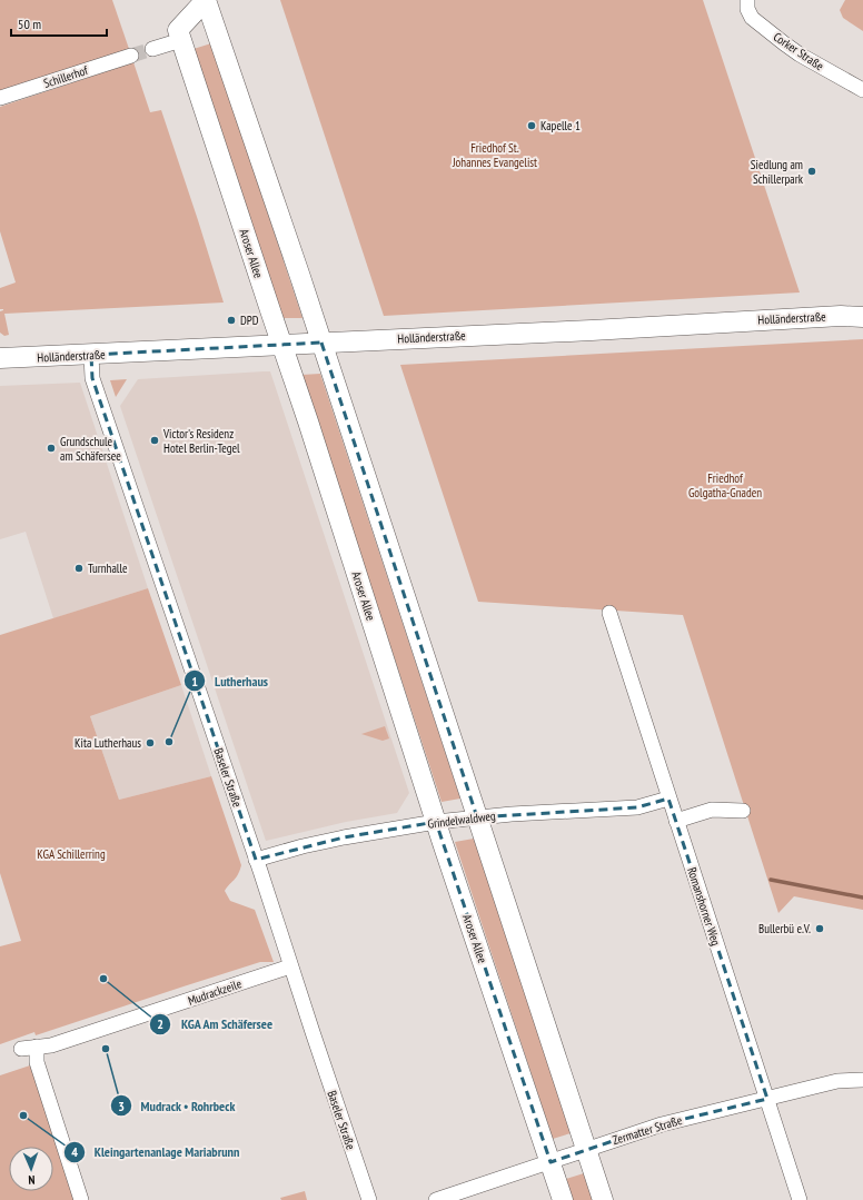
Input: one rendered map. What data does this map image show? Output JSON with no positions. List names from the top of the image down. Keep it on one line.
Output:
{"streets":{"main road":["Aroser Allee","Holländerstraße"],"street":["Corker Straße","Schillerhof","Baseler Straße","Grindelwaldweg","Romanshorner Weg","Mudrackzeile","Zermatter Straße"]},"crossings":[["Aroser Allee","Holländerstraße"],["Aroser Allee","Grindelwaldweg"],["Aroser Allee","Zermatter Straße"],["Holländerstraße","Baseler Straße"],["Baseler Straße","Grindelwaldweg"],["Baseler Straße","Mudrackzeile"],["Grindelwaldweg","Romanshorner Weg"],["Romanshorner Weg","Zermatter Straße"]],"parks":["Friedhof St. Johannes Evangelist","Friedhof Golgatha-Gnaden","KGA Schillerring"],"places":["Kapelle 1","Siedlung am Schillerpark","DPD","Victor's Residenz Hotel Berlin-Tegel","Grundschule am Schäfersee","Turnhalle","Lutherhaus","Kita Lutherhaus","Bullerbü e.V.","KGA Am Schäfersee","Mudrack • Rohrbeck","Kleingartenanlage Mariabrunn"],"scale_bar":"50 m","north":"bottom"}
